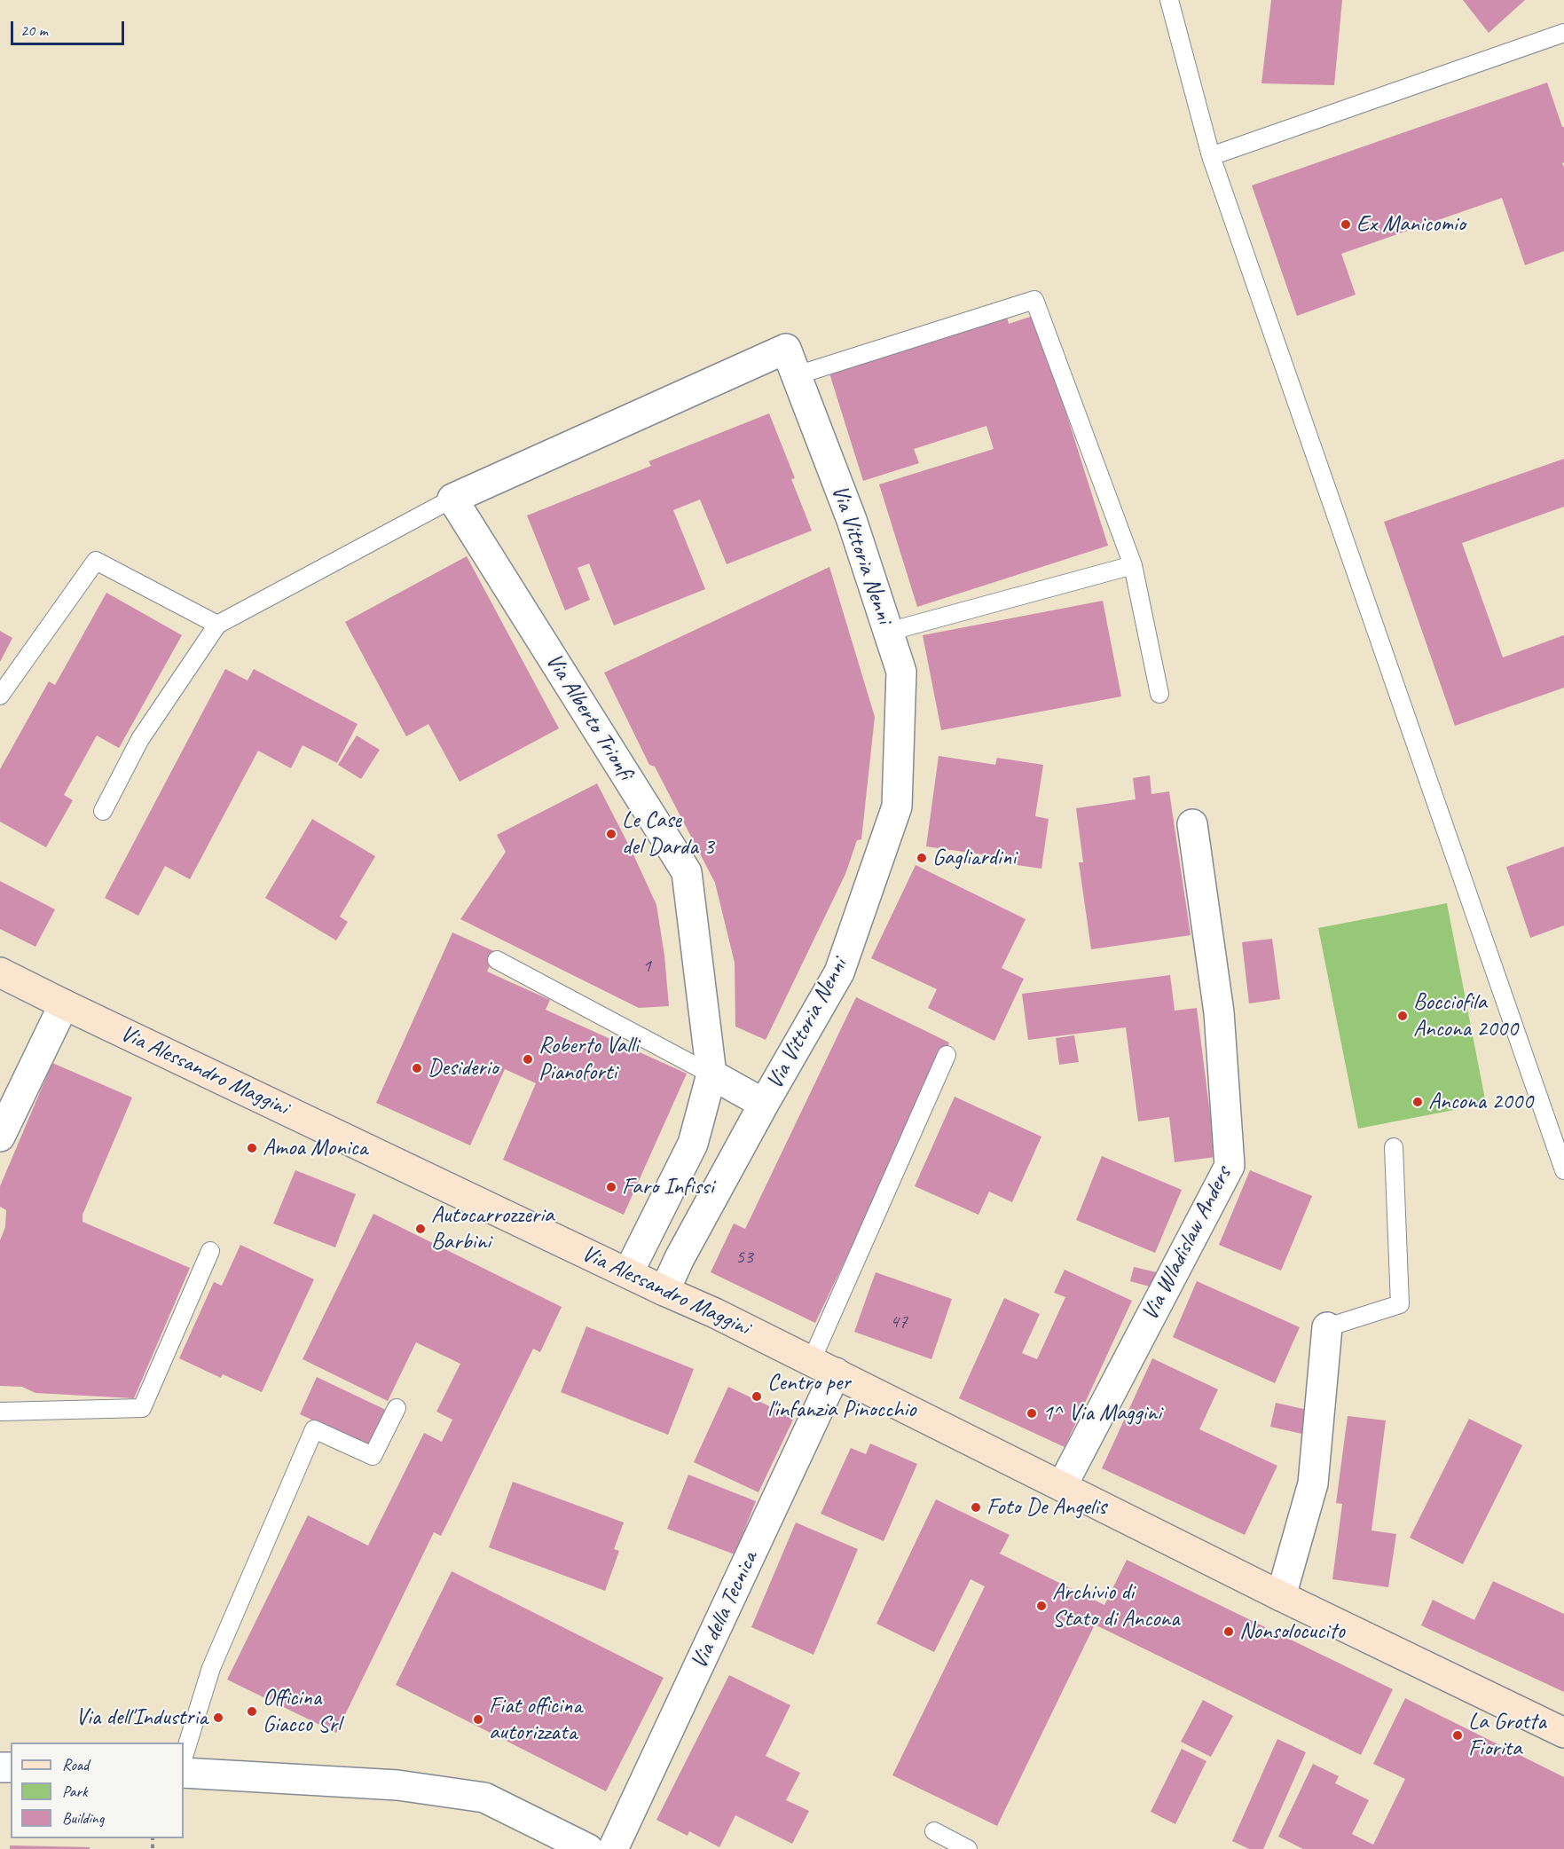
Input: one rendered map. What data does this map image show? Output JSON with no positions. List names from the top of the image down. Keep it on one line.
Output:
{"streets":{"main road":["Via Alessandro Maggini"],"street":["Via Vittoria Nenni","Via Alberto Trionfi","Via Wladislaw Anders","Via della Tecnica"]},"crossings":[["Via Vittoria Nenni","Via Alberto Trionfi"],["Via Vittoria Nenni","Via Alessandro Maggini"],["Via Alessandro Maggini","Via Wladislaw Anders"],["Via Alessandro Maggini","Via della Tecnica"]],"places":["Ex Manicomio","Le Case del Darda 3","Gagliardini","Bocciofila Ancona 2000","Roberto Valli Pianoforti","Desiderio","Ancona 2000","Amoa Monica","Faro Infissi","Autocarrozzeria Barbini","Centro per l'infanzia Pinocchio","1^ Via Maggini","Foto De Angelis","Archivio di Stato di Ancona","Nonsolocucito","Officina Giacco Srl","Via dell'Industria","Fiat officina autorizzata","La Grotta Fiorita"],"house_numbers":["1","53","47"],"legend":["Road","Park","Building"],"scale_bar":"20 m"}
